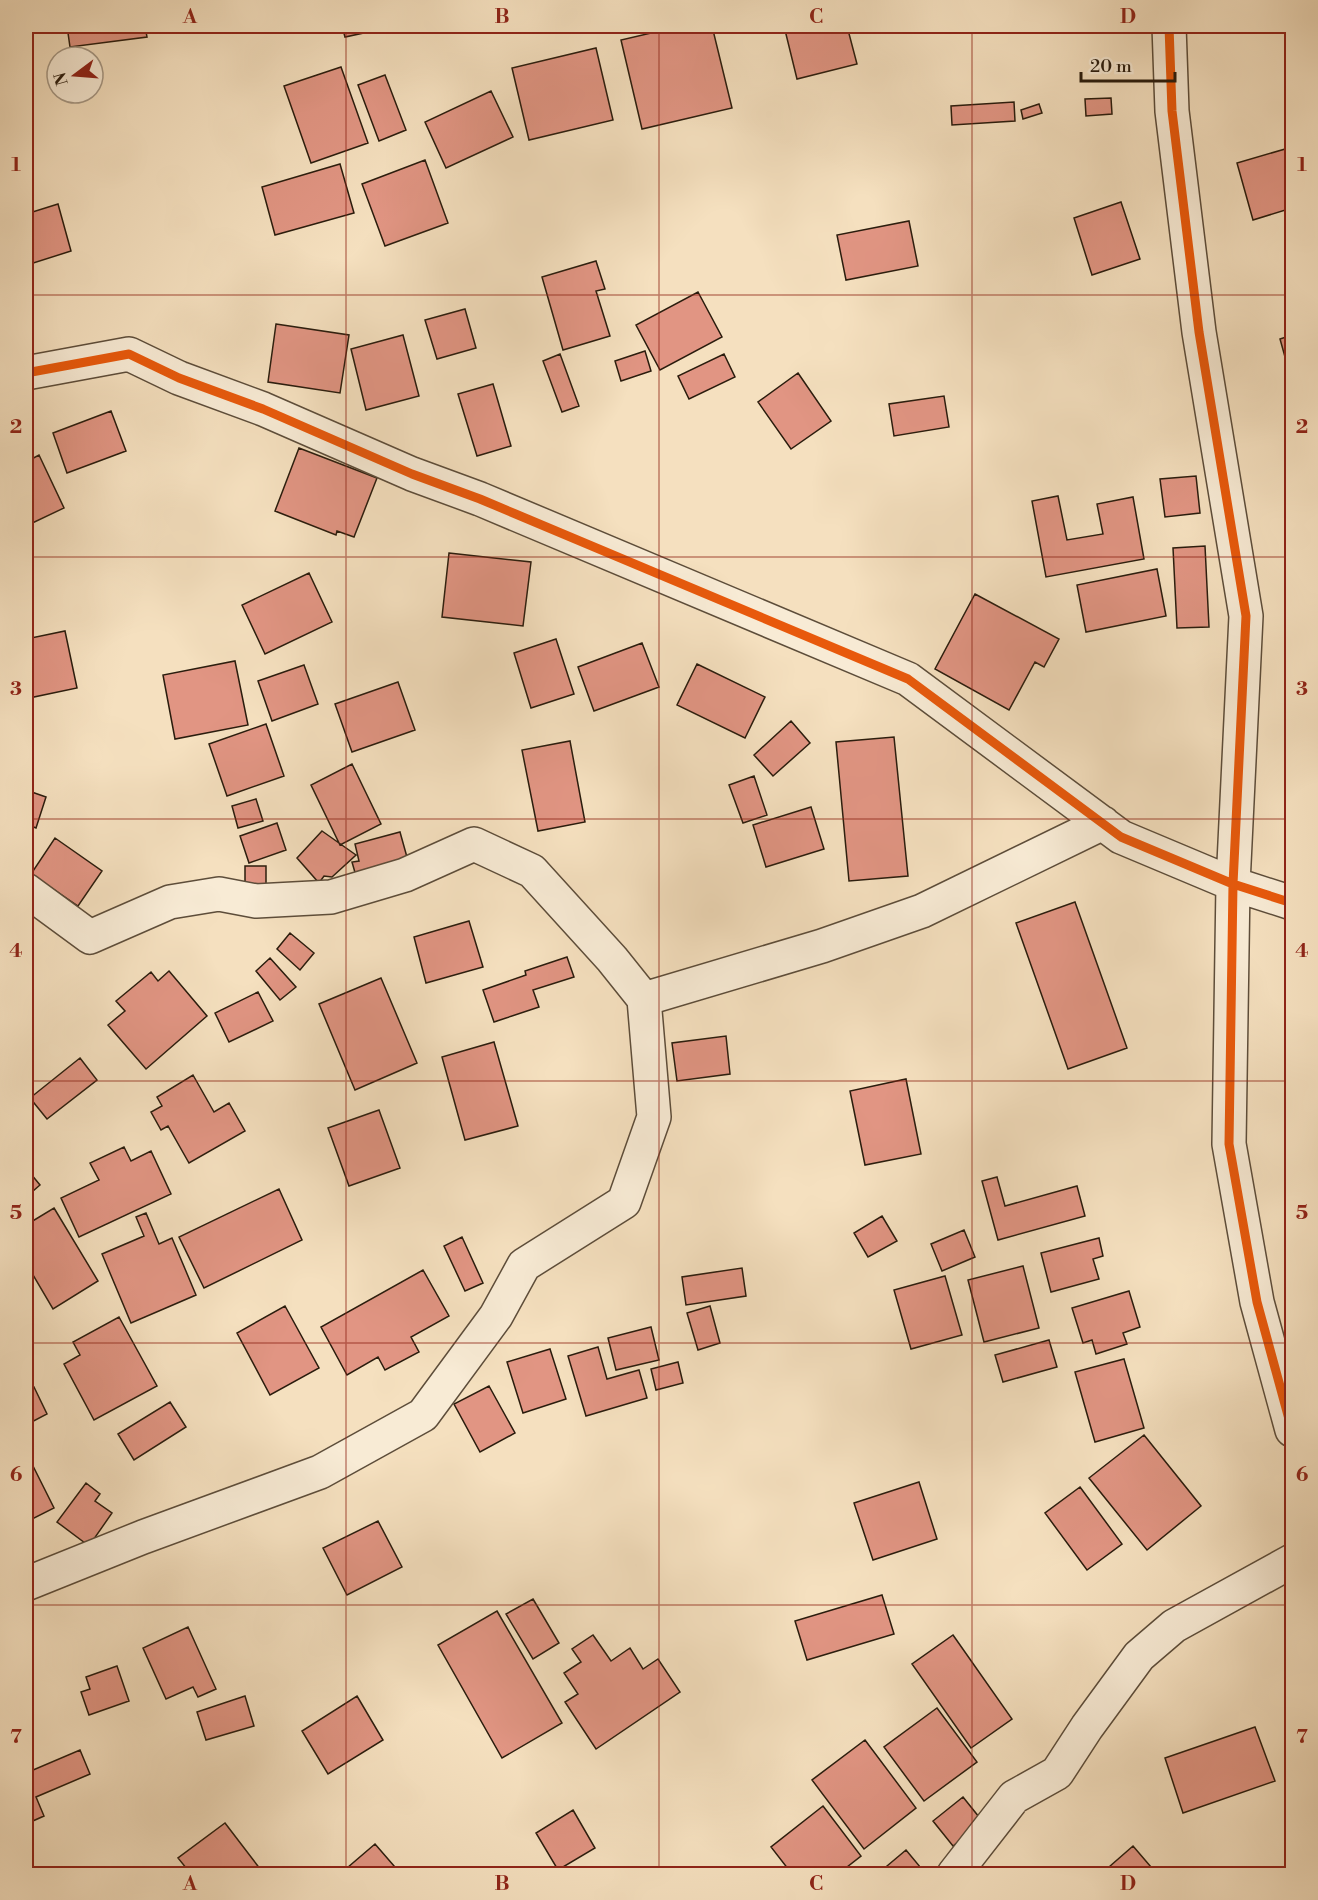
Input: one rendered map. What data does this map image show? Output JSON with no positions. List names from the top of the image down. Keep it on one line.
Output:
{"scale_bar":"20 m","north":"left","grid":{"columns":["A","B","C","D"],"rows":["1","2","3","4","5","6","7"]}}
